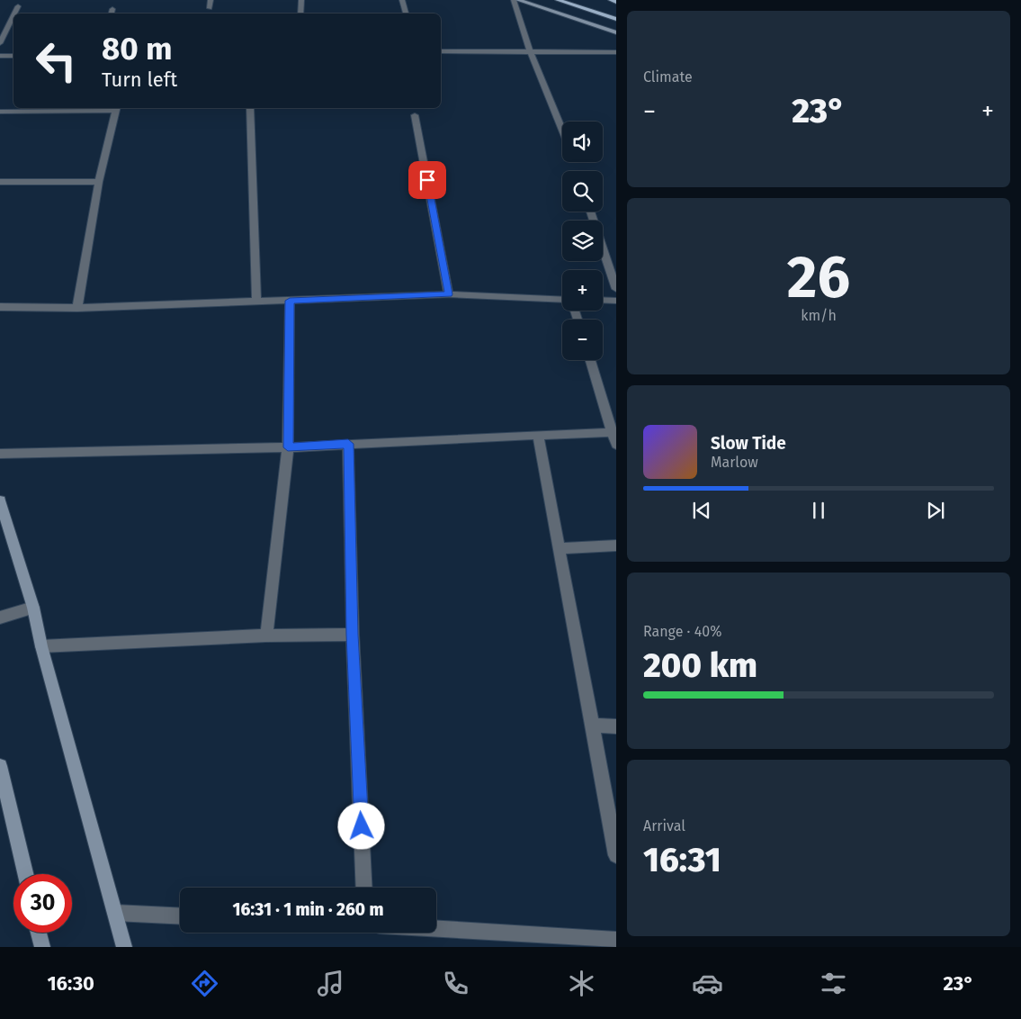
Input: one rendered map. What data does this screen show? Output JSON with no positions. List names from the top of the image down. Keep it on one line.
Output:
{"page":{"tile":["Climate",["26","km/h"],["Range · 40%","200 km"],["Arrival","16:31"]],"turn":["80 m","Turn left"],"heat":["−","23°","+"],"map_buttons":["+","−"],"song":["Slow Tide","Marlow"],"limit":"30","trip":"16:31 · 1 min · 260 m","tabs":["16:30","23°"]}}
